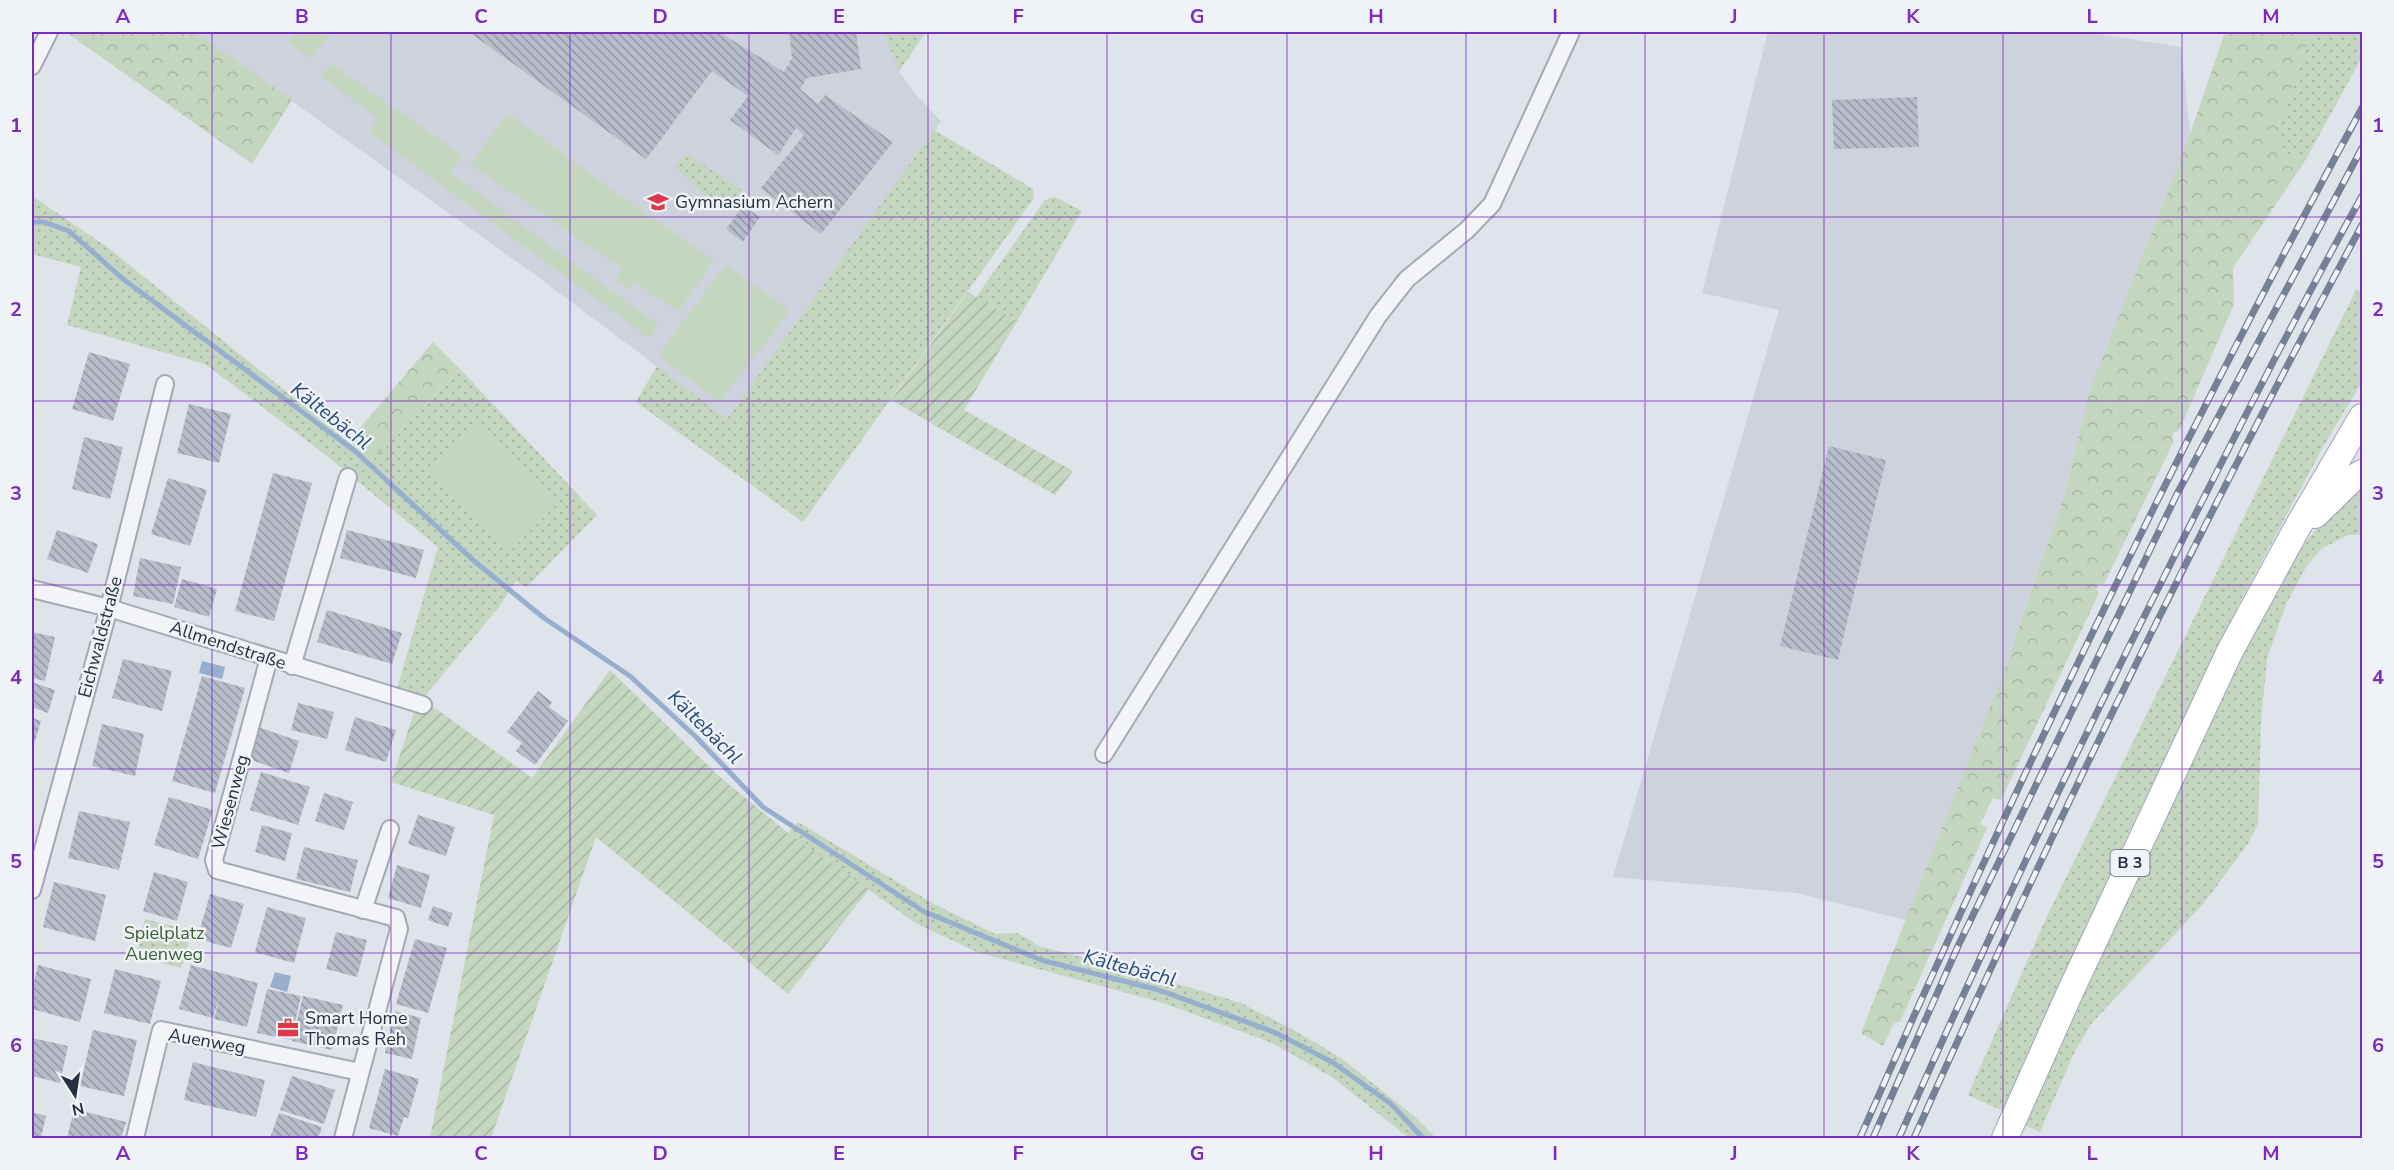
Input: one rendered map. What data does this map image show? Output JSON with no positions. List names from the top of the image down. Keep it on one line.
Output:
{"streets":{"main road":["B 3"],"street":["Eichwaldstraße","Allmendstraße","Wiesenweg","Auenweg"]},"crossings":[["Eichwaldstraße","Allmendstraße"],["Allmendstraße","Wiesenweg"],["Wiesenweg","Auenweg"]],"water":["Kältebächl"],"parks":["Spielplatz Auenweg"],"places":{"school or university":["Gymnasium Achern"],"office":["Smart Home Thomas Reh"]},"north":"bottom","grid":{"columns":["A","B","C","D","E","F","G","H","I","J","K","L","M"],"rows":["1","2","3","4","5","6"]}}
